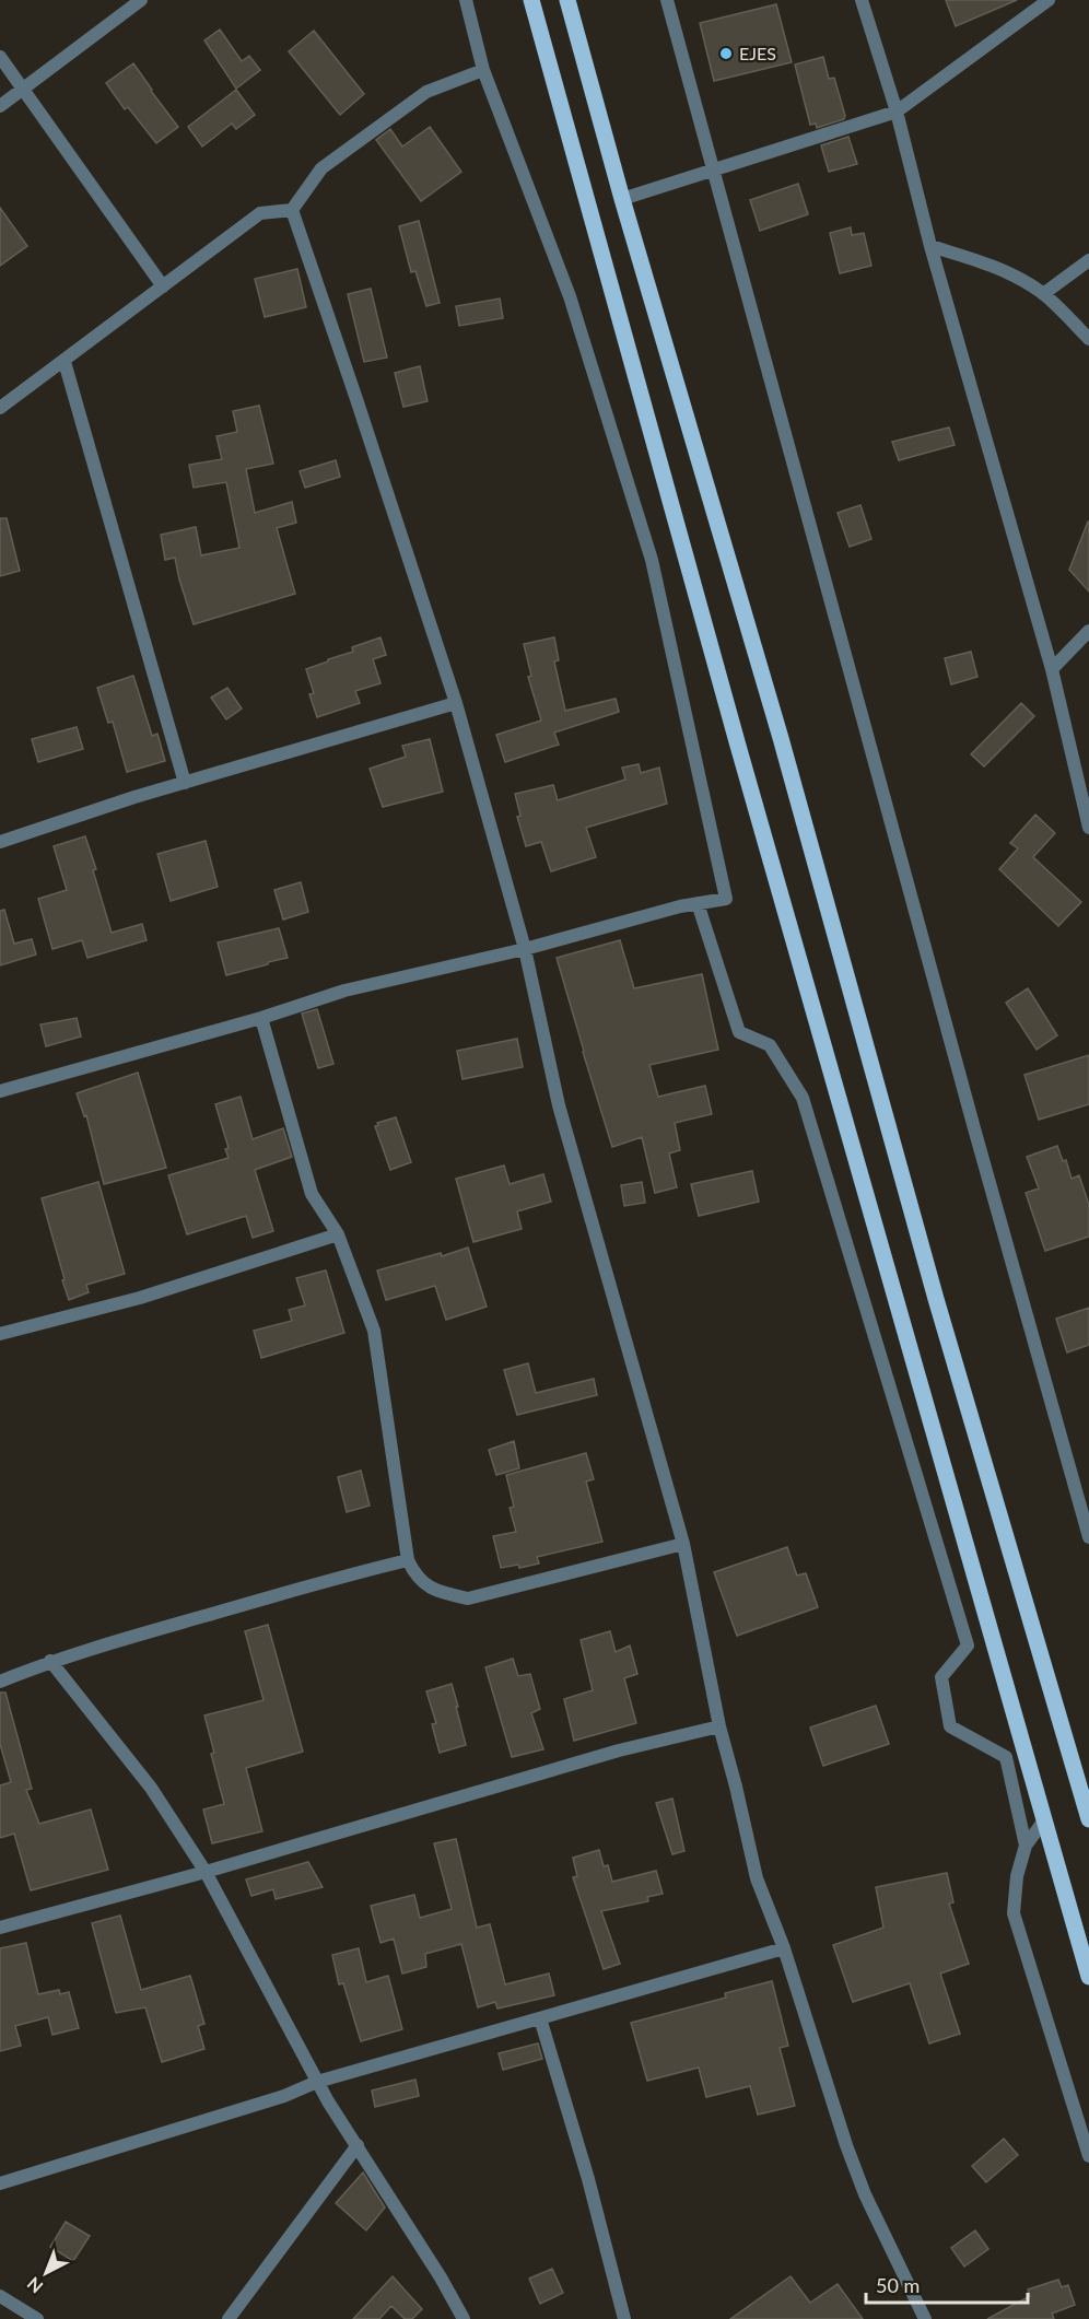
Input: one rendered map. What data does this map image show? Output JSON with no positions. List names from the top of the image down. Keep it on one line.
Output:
{"places":["EJES"],"scale_bar":"50 m","north":"bottom left"}
